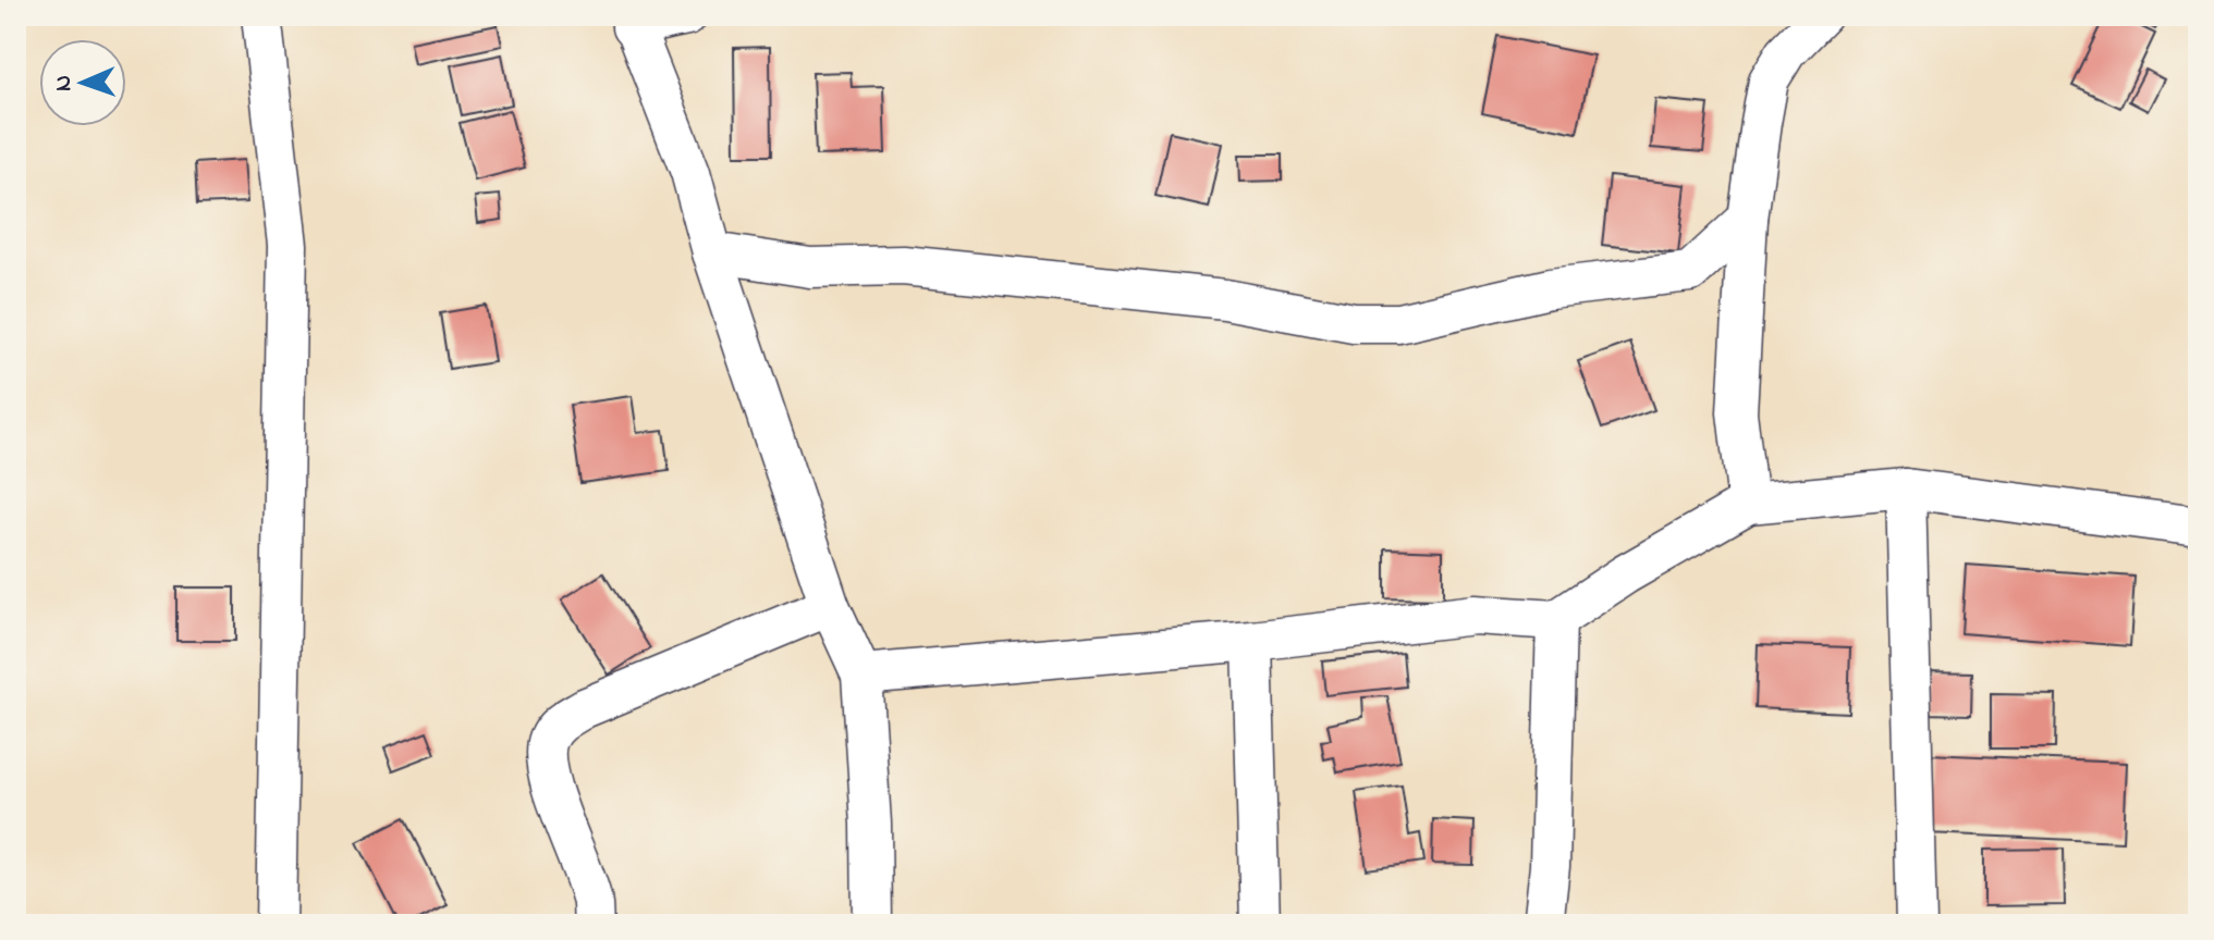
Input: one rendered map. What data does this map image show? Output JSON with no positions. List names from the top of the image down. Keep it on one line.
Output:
{"north":"left"}
